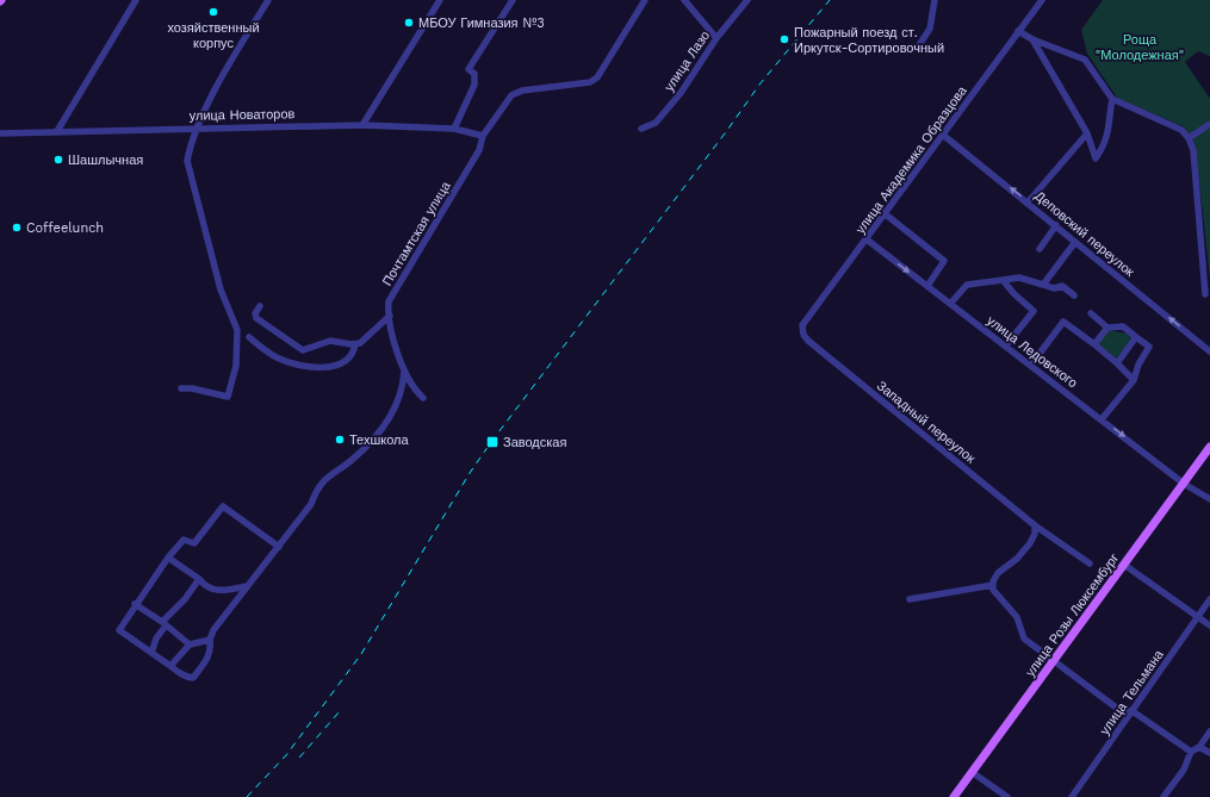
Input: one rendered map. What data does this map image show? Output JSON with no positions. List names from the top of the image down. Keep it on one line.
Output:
{"streets":{"main road":["улица Розы Люксембург"],"street":["улица Лазо","улица Новаторов","улица Академика Образцова","Почтамтская улица","Деповский переулок","улица Ледовского","Западный переулок","улица Тельмана"]},"crossings":[["улица Новаторов","Почтамтская улица"],["улица Академика Образцова","Деповский переулок"],["улица Академика Образцова","улица Ледовского"],["улица Академика Образцова","Западный переулок"],["улица Ледовского","улица Розы Люксембург"]],"one_way":["Деповский переулок","улица Ледовского"],"parks":["Роща \"Молодежная\""],"places":{"other":["хозяйственный корпус","МБОУ Гимназия №3","Пожарный поезд ст. Иркутск-Сортировочный","Шашлычная","Coffeelunch","Техшкола"],"transit":["Заводская"]}}
